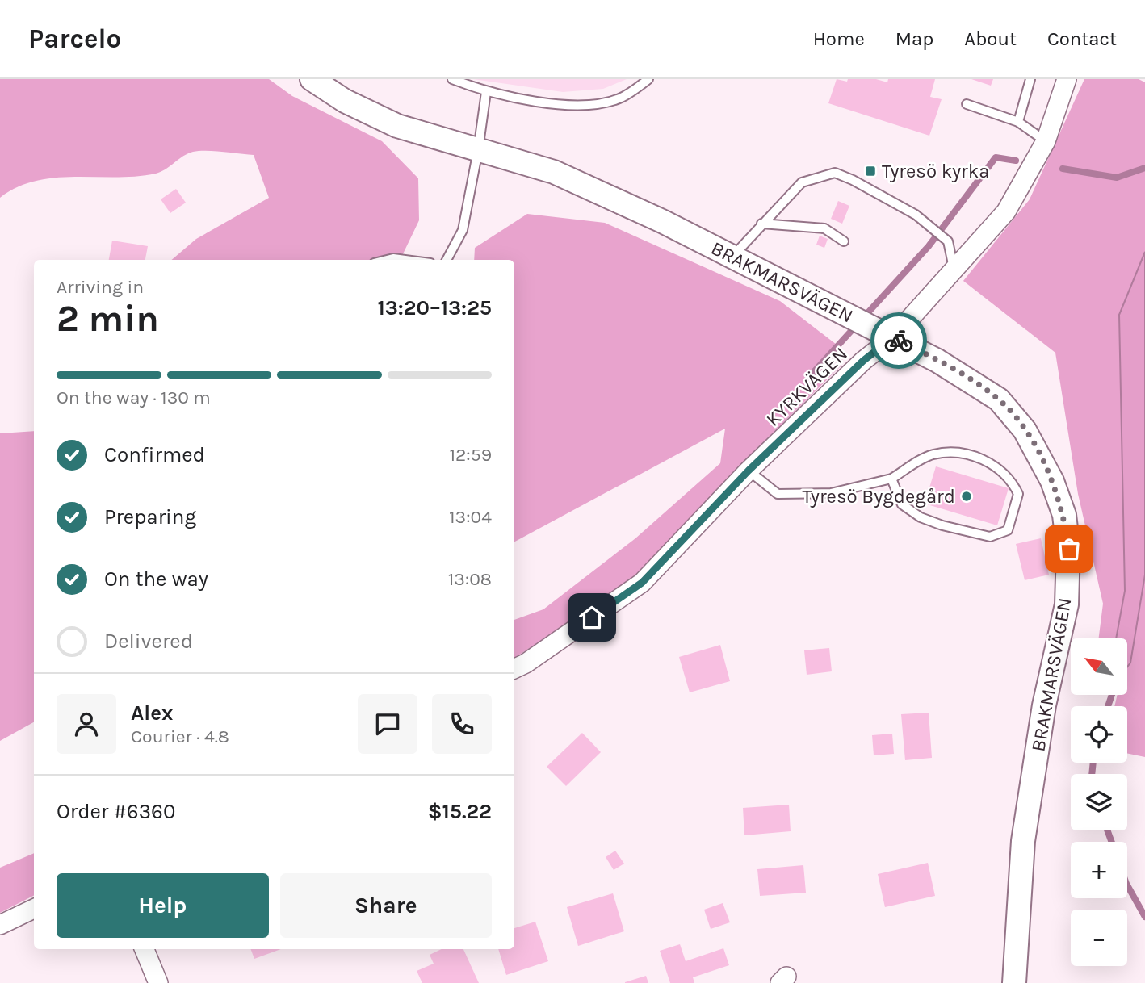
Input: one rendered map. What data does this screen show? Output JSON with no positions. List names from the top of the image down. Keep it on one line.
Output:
{"streets":{"street":["BRAKMARSVÄGEN","KYRKVÄGEN"]},"crossings":[["BRAKMARSVÄGEN","KYRKVÄGEN"]],"places":{"transit":["Tyresö kyrka"],"other":["Tyresö Bygdegård"]},"north":"top left","page":{"header":"Parcelo","nav":["Home","Map","About","Contact"],"heading":["2 min","Arriving in","13:20–13:25"],"panel":["Alex","Courier · 4.8","Order #6360","$15.22"],"bar":"On the way · 130 m","list":[["Confirmed","12:59"],["Preparing","13:04"],["On the way","13:08"],"Delivered"],"map_buttons":["+","−"],"buttons":["Help","Share"]}}
